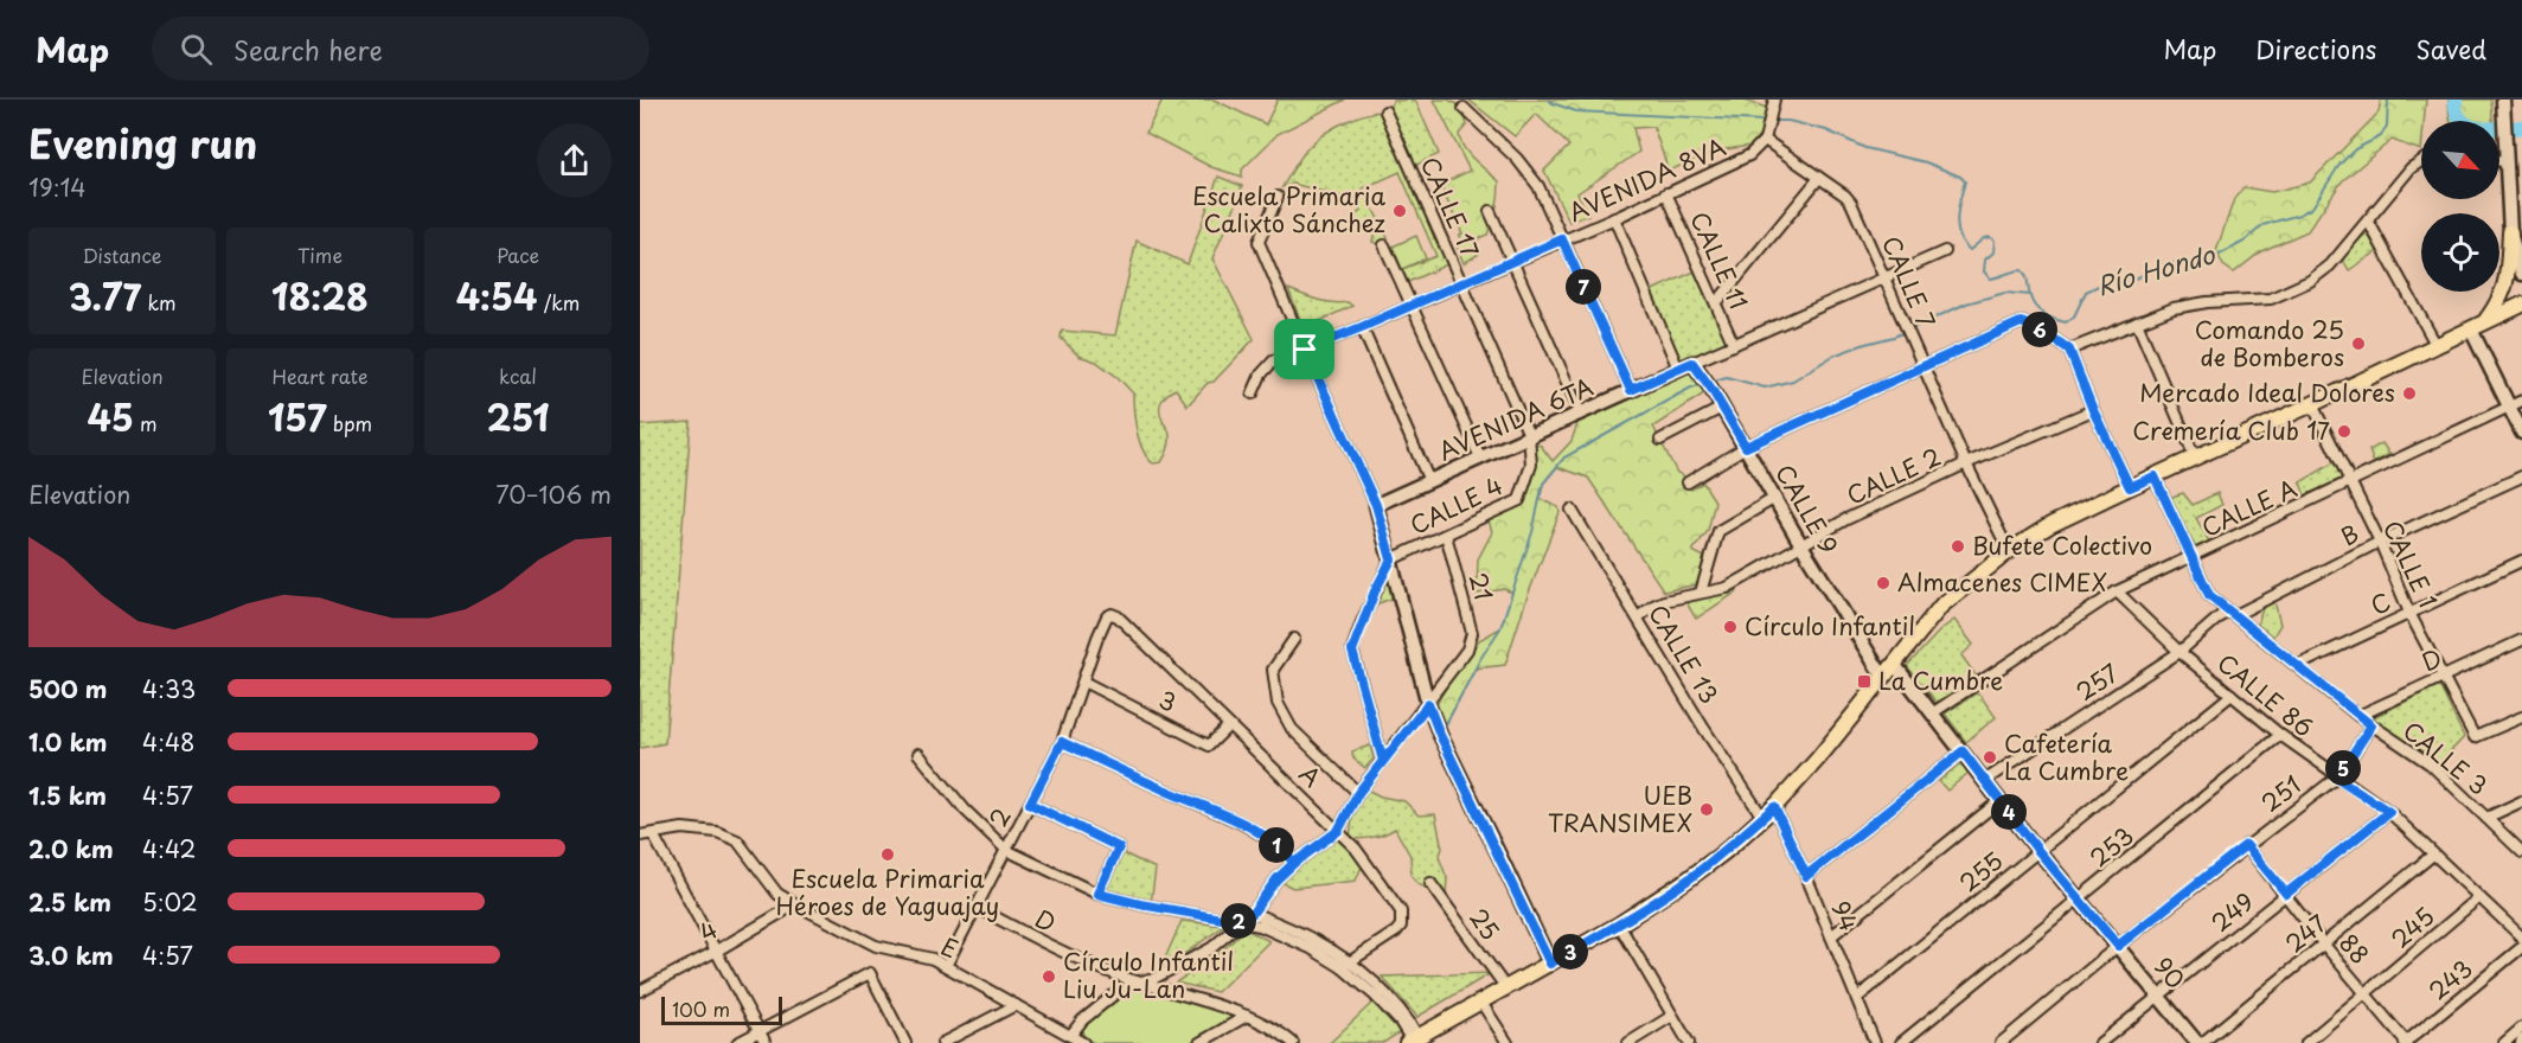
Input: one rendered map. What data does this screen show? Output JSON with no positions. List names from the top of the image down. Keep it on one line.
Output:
{"streets":{"street":["AVENIDA 8VA","CALLE 17","CALLE 11","CALLE 7","AVENIDA 6TA","CALLE 2","CALLE 4","CALLE A","CALLE 9","B","CALLE 1","21","C","CALLE 13","D","257","CALLE 86","3","CALLE 3","A","251","2","253","255","249","94","25","245","4","247","E","88","90","243"]},"crossings":[["AVENIDA 8VA","CALLE 17"],["AVENIDA 8VA","CALLE 11"],["AVENIDA 8VA","CALLE 7"],["CALLE 17","AVENIDA 6TA"],["CALLE 17","CALLE 4"],["CALLE 11","AVENIDA 6TA"],["CALLE 7","AVENIDA 6TA"],["CALLE 7","CALLE 2"],["AVENIDA 6TA","CALLE 4"],["AVENIDA 6TA","CALLE 9"],["CALLE 2","CALLE 9"],["CALLE 2","CALLE 13"],["CALLE 4","21"],["CALLE A","CALLE 1"],["CALLE A","CALLE 86"],["CALLE A","CALLE 3"],["CALLE A","90"],["B","CALLE 1"],["B","257"],["B","CALLE 3"],["CALLE 1","C"],["CALLE 1","D"],["C","CALLE 3"],["CALLE 13","94"],["D","CALLE 3"],["D","2"],["257","CALLE 86"],["257","CALLE 3"],["257","90"],["CALLE 86","251"],["CALLE 86","253"],["CALLE 86","255"],["CALLE 86","249"],["CALLE 86","245"],["CALLE 86","247"],["3","A"],["3","2"],["CALLE 3","251"],["A","2"],["251","88"],["251","90"],["2","E"],["253","90"],["255","94"],["255","90"],["249","88"],["249","90"],["245","88"],["4","E"],["247","88"],["247","90"],["88","243"]],"water":["Río Hondo"],"places":{"other":["Escuela Primaria Calixto Sánchez","Comando 25 de Bomberos","Mercado Ideal Dolores","Cremería Club 17","Bufete Colectivo","Almacenes CIMEX","Círculo Infantil","Cafetería La Cumbre","UEB TRANSIMEX","Escuela Primaria Héroes de Yaguajay","Círculo Infantil Liu Ju-Lan"],"transit":["La Cumbre"]},"scale_bar":"100 m","north":"bottom right","page":{"header":"Map","search":"Search here","nav":["Map","Directions","Saved"],"heading":["Evening run","19:14"],"stats":[["Distance","3.77 km"],["Time","18:28"],["Pace","4:54 /km"],["Elevation","45 m"],["Heart rate","157 bpm"],["kcal","251"]],"pins":["7","6","5","4","1","2","3"],"chart":["Elevation","70–106 m"],"list":[{"name":"500 m","note":"4:33"},{"name":"1.0 km","note":"4:48"},{"name":"1.5 km","note":"4:57"},{"name":"2.0 km","note":"4:42"},{"name":"2.5 km","note":"5:02"},{"name":"3.0 km","note":"4:57"}],"scale":"100 m"}}
